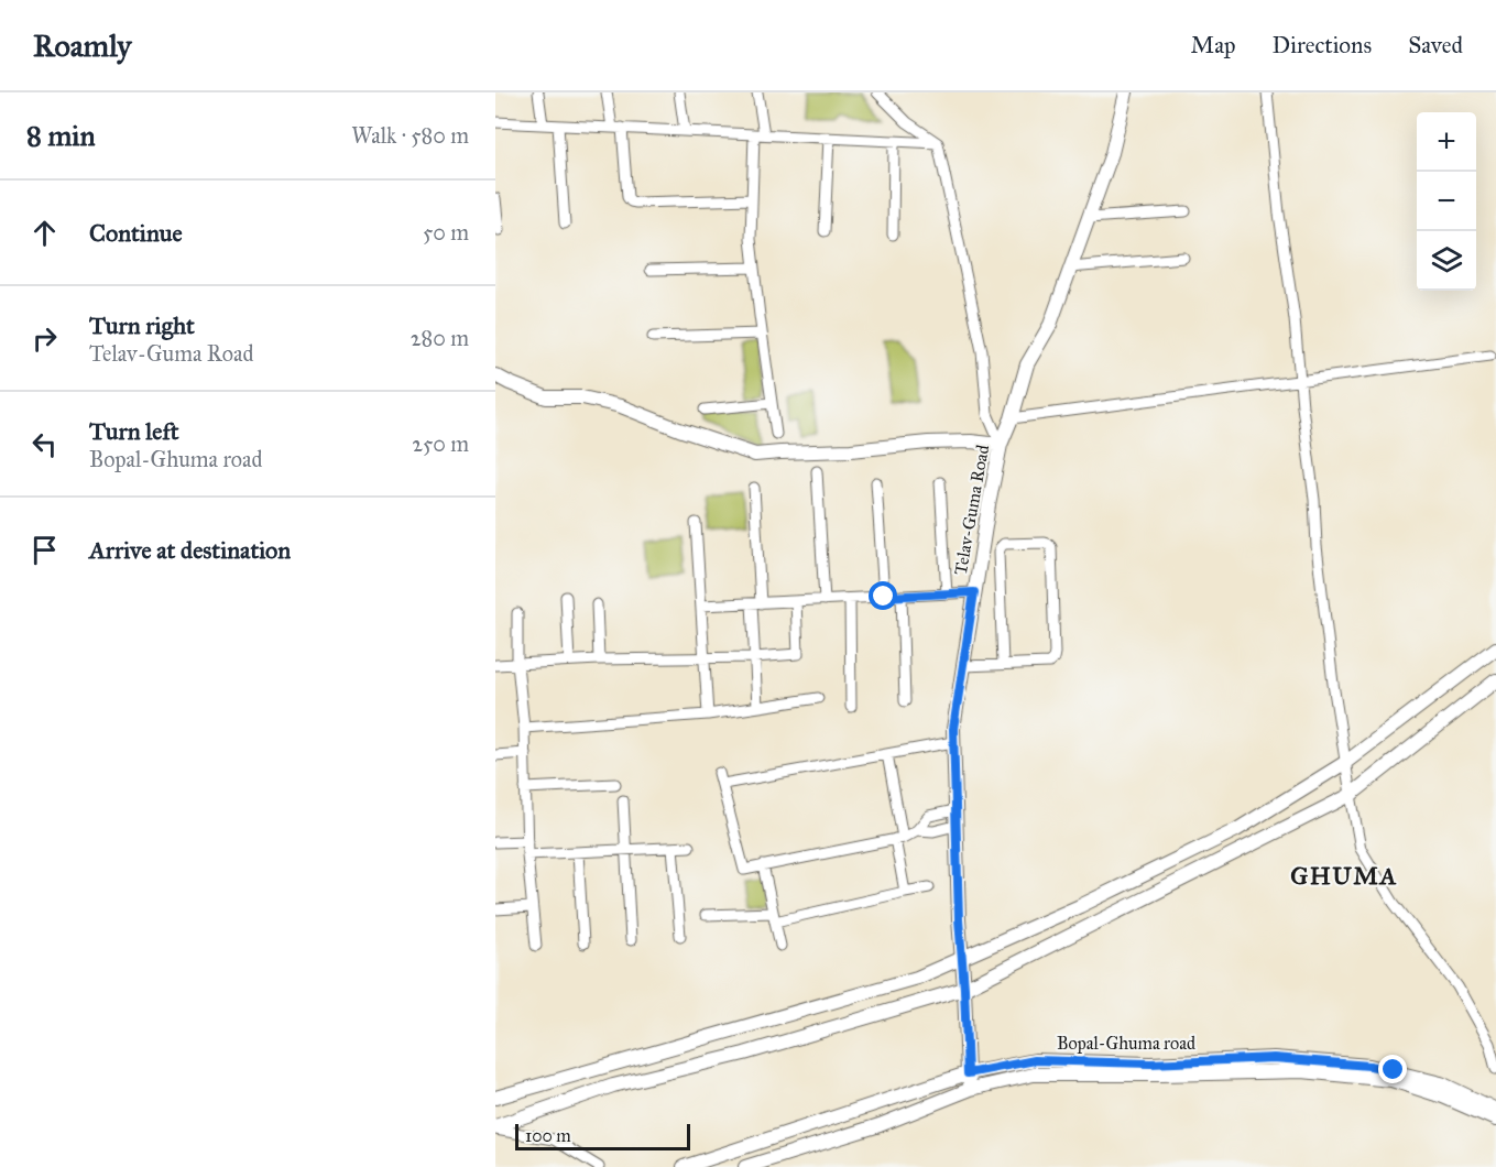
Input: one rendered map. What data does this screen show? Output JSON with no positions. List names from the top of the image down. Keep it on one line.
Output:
{"streets":{"street":["Telav-Guma Road","Bopal-Ghuma road"]},"crossings":[["Telav-Guma Road","Bopal-Ghuma road"]],"districts":["GHUMA"],"scale_bar":"100 m","page":{"header":"Roamly","nav":["Map","Directions","Saved"],"heading":["8 min","Walk · 580 m"],"map_buttons":["+","−"],"list":[["Continue","50 m"],["Turn right","Telav-Guma Road","280 m"],["Turn left","Bopal-Ghuma road","250 m"],"Arrive at destination"],"scale":"100 m"}}
